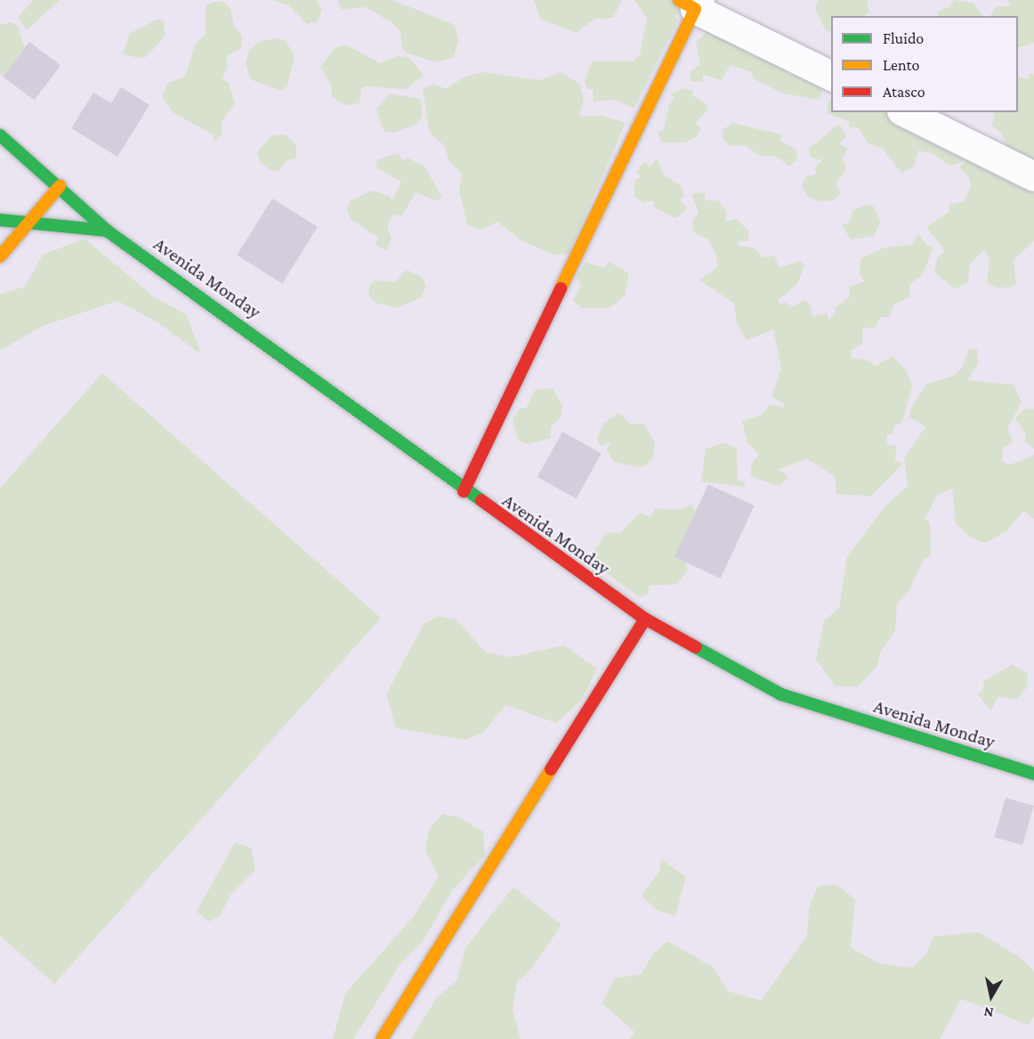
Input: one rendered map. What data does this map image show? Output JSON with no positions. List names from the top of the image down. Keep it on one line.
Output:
{"streets":{"main road":["Avenida Monday"]},"legend":["Fluido","Lento","Atasco"],"north":"bottom"}
